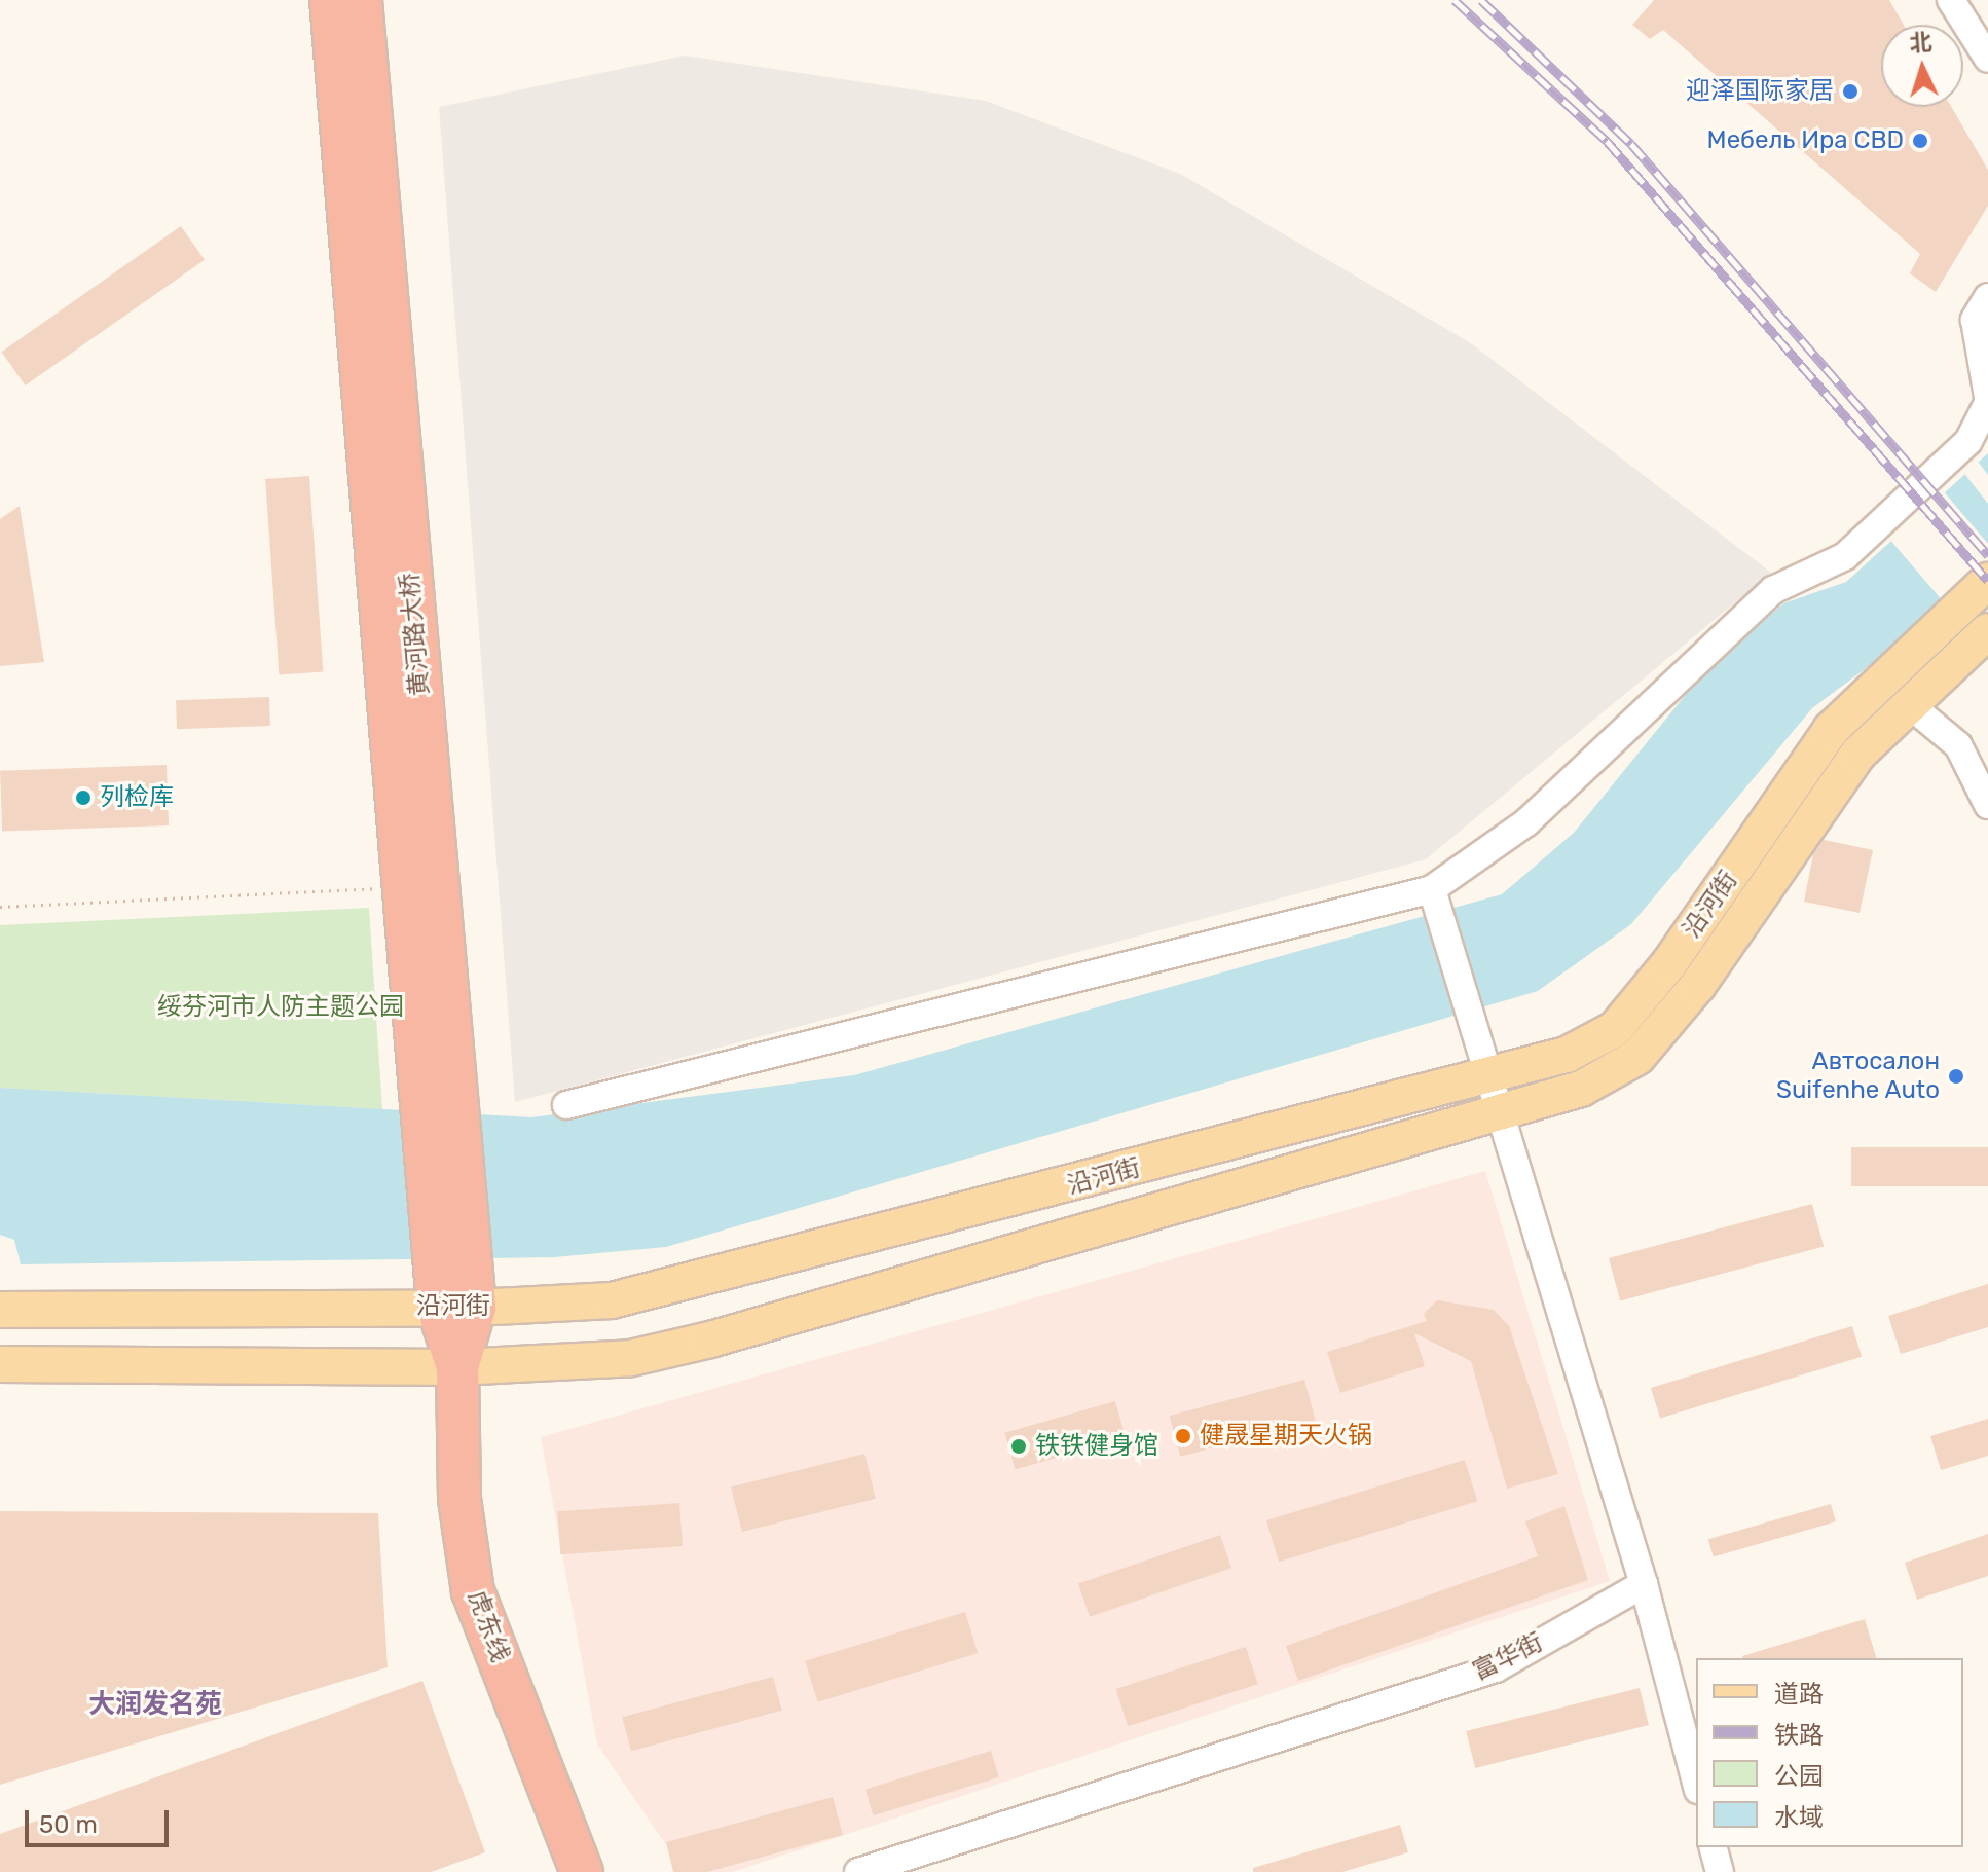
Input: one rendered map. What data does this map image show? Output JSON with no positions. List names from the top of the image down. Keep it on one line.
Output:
{"streets":{"highway":["黄河路大桥","虎东线"],"main road":["沿河街"],"street":["富华街"]},"crossings":[["黄河路大桥","沿河街"],["黄河路大桥","虎东线"],["沿河街","虎东线"]],"districts":["大润发名苑"],"parks":["绥芬河市人防主题公园"],"places":["迎泽国际家居","Мебель Ира CBD","列检库","Автосалон Suifenhe Auto","健晟星期天火锅","铁铁健身馆"],"legend":["道路","铁路","公园","水域"],"scale_bar":"50 m","north":"top"}
